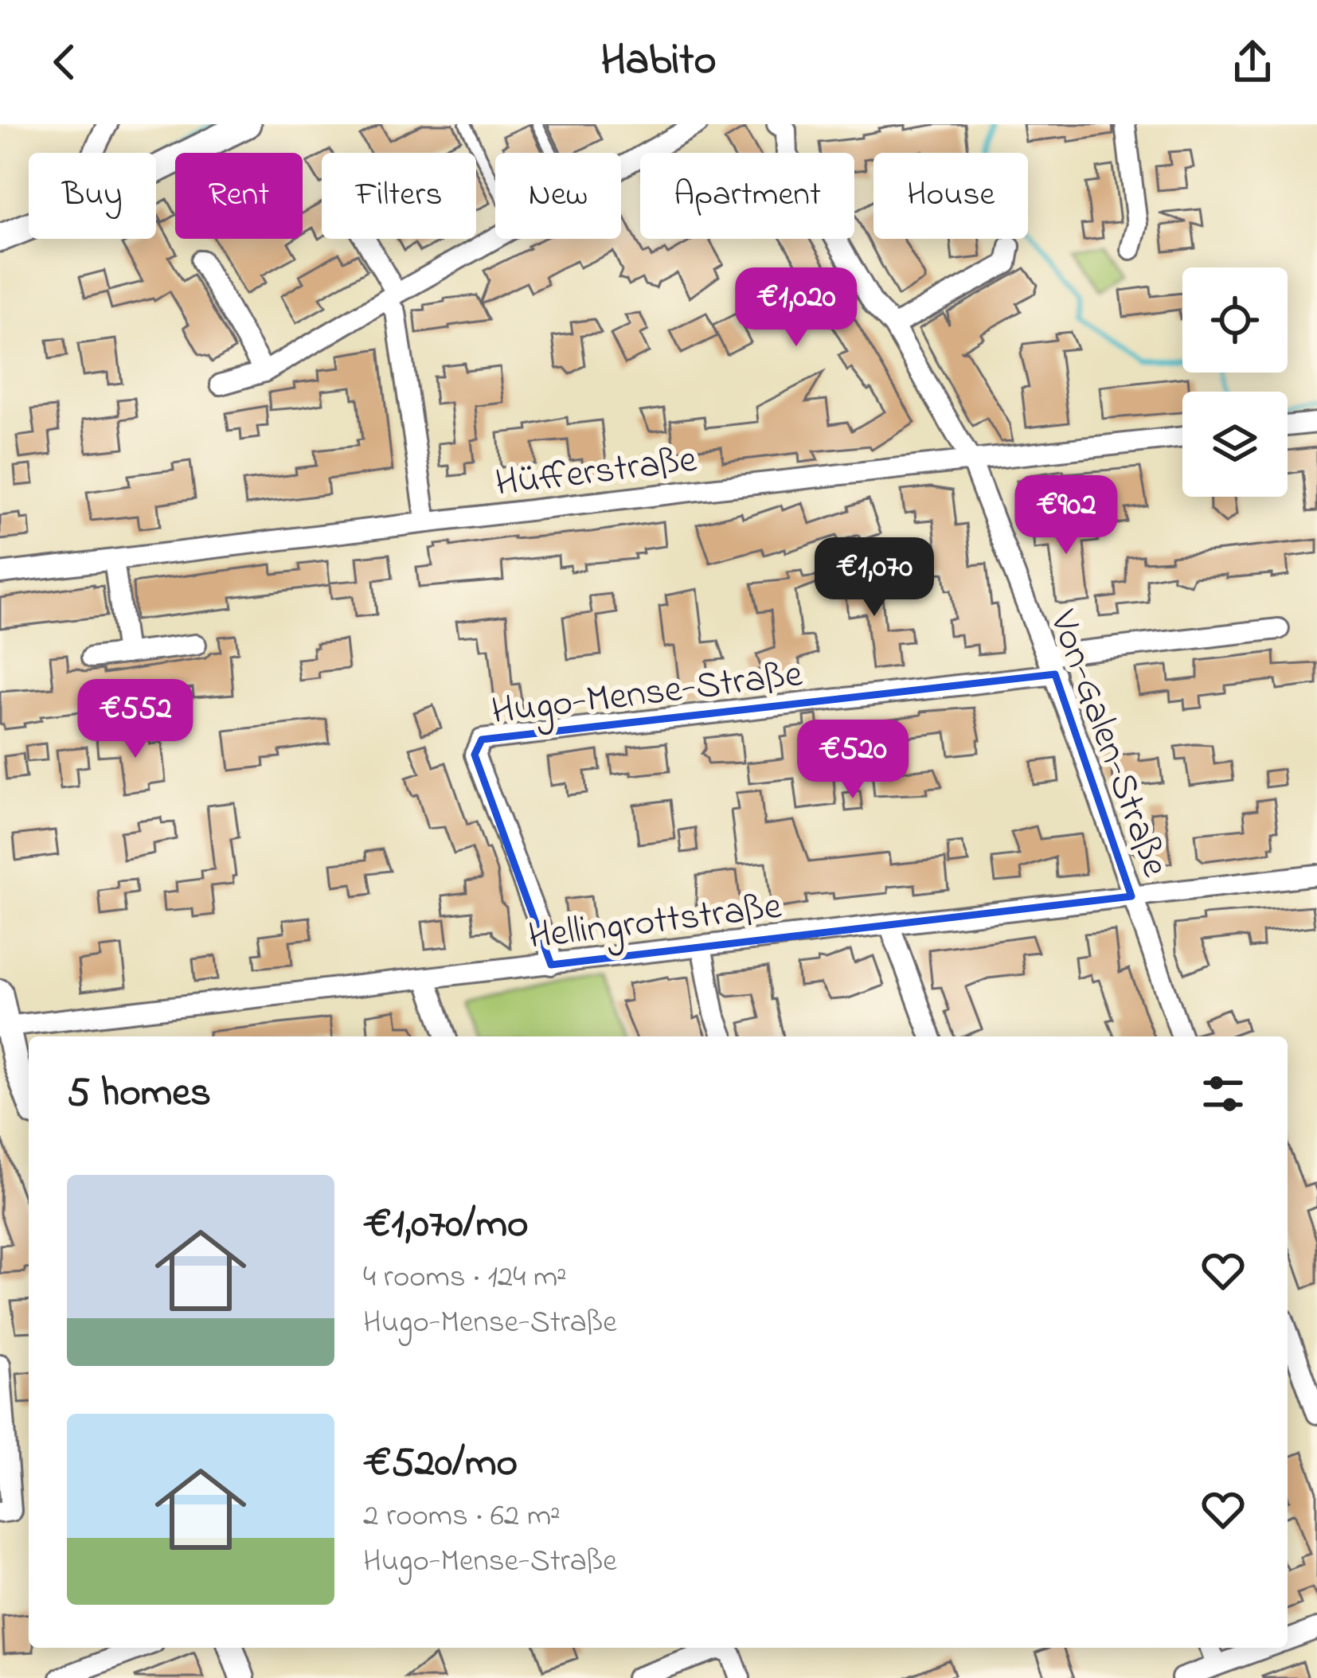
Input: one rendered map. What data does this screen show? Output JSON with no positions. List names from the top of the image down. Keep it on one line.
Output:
{"streets":{"street":["Hüfferstraße","Hugo-Mense-Straße","Von-Galen-Straße","Hellingrottstraße"]},"crossings":[["Hüfferstraße","Von-Galen-Straße"],["Hugo-Mense-Straße","Von-Galen-Straße"],["Hugo-Mense-Straße","Hellingrottstraße"],["Von-Galen-Straße","Hellingrottstraße"]],"page":{"header":"Habito","chip":["Buy","Rent","Filters","New","Apartment","House"],"price":["€1,020","€902","€1,070","€552","€520"],"heading":"5 homes","list":[{"name":"€1,070/mo","note":"4 rooms · 124 m² · Hugo-Mense-Straße"},{"name":"€520/mo","note":"2 rooms · 62 m² · Hugo-Mense-Straße"}]}}
